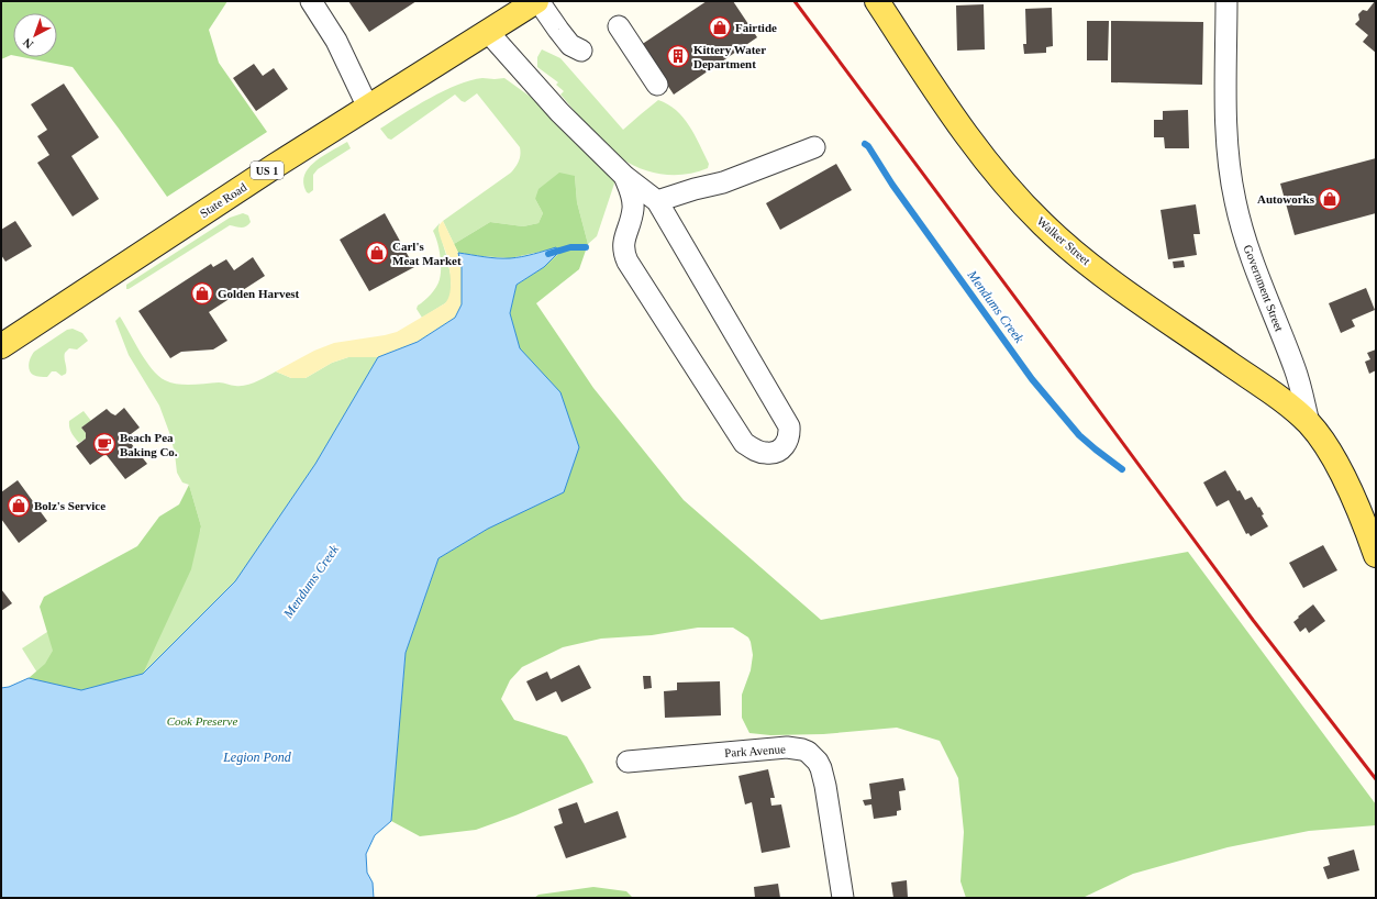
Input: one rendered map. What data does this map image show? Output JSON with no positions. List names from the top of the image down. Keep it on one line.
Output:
{"streets":{"main road":["US 1","State Road","Walker Street","Government Street"],"street":["Park Avenue"]},"crossings":[["Walker Street","Government Street"]],"water":["Mendums Creek","Legion Pond"],"parks":["Cook Preserve"],"places":{"shop":["Fairtide","Autoworks","Carl's Meat Market","Golden Harvest","Bolz's Service"],"building":["Kittery Water Department"],"cafe":["Beach Pea Baking Co."]},"north":"bottom left"}
